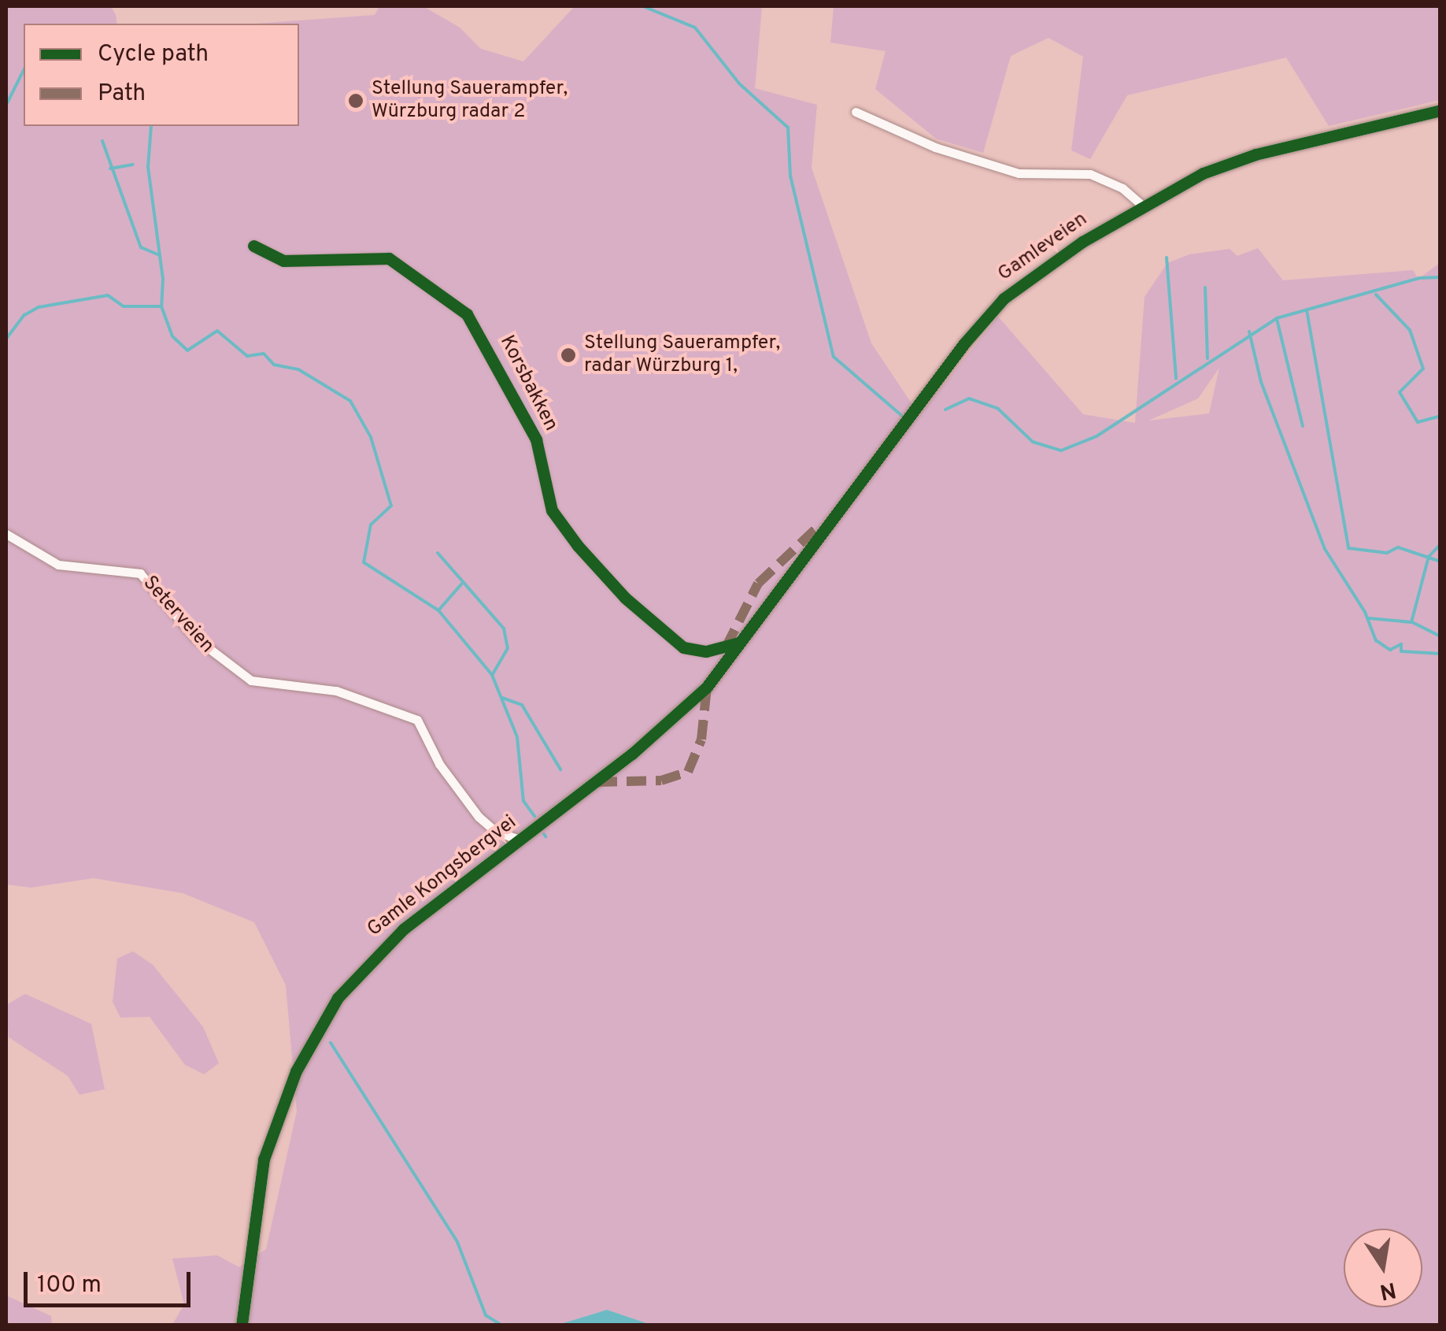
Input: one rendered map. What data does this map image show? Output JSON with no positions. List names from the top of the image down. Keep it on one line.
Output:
{"streets":{"main road":["Gamleveien","Gamle Kongsbergvei"],"street":["Korsbakken","Seterveien"]},"crossings":[["Gamleveien","Gamle Kongsbergvei"],["Korsbakken","Gamle Kongsbergvei"],["Seterveien","Gamle Kongsbergvei"]],"places":["Stellung Sauerampfer, Würzburg radar 2","Stellung Sauerampfer, radar Würzburg 1,"],"legend":["Cycle path","Path"],"scale_bar":"100 m","north":"bottom"}
